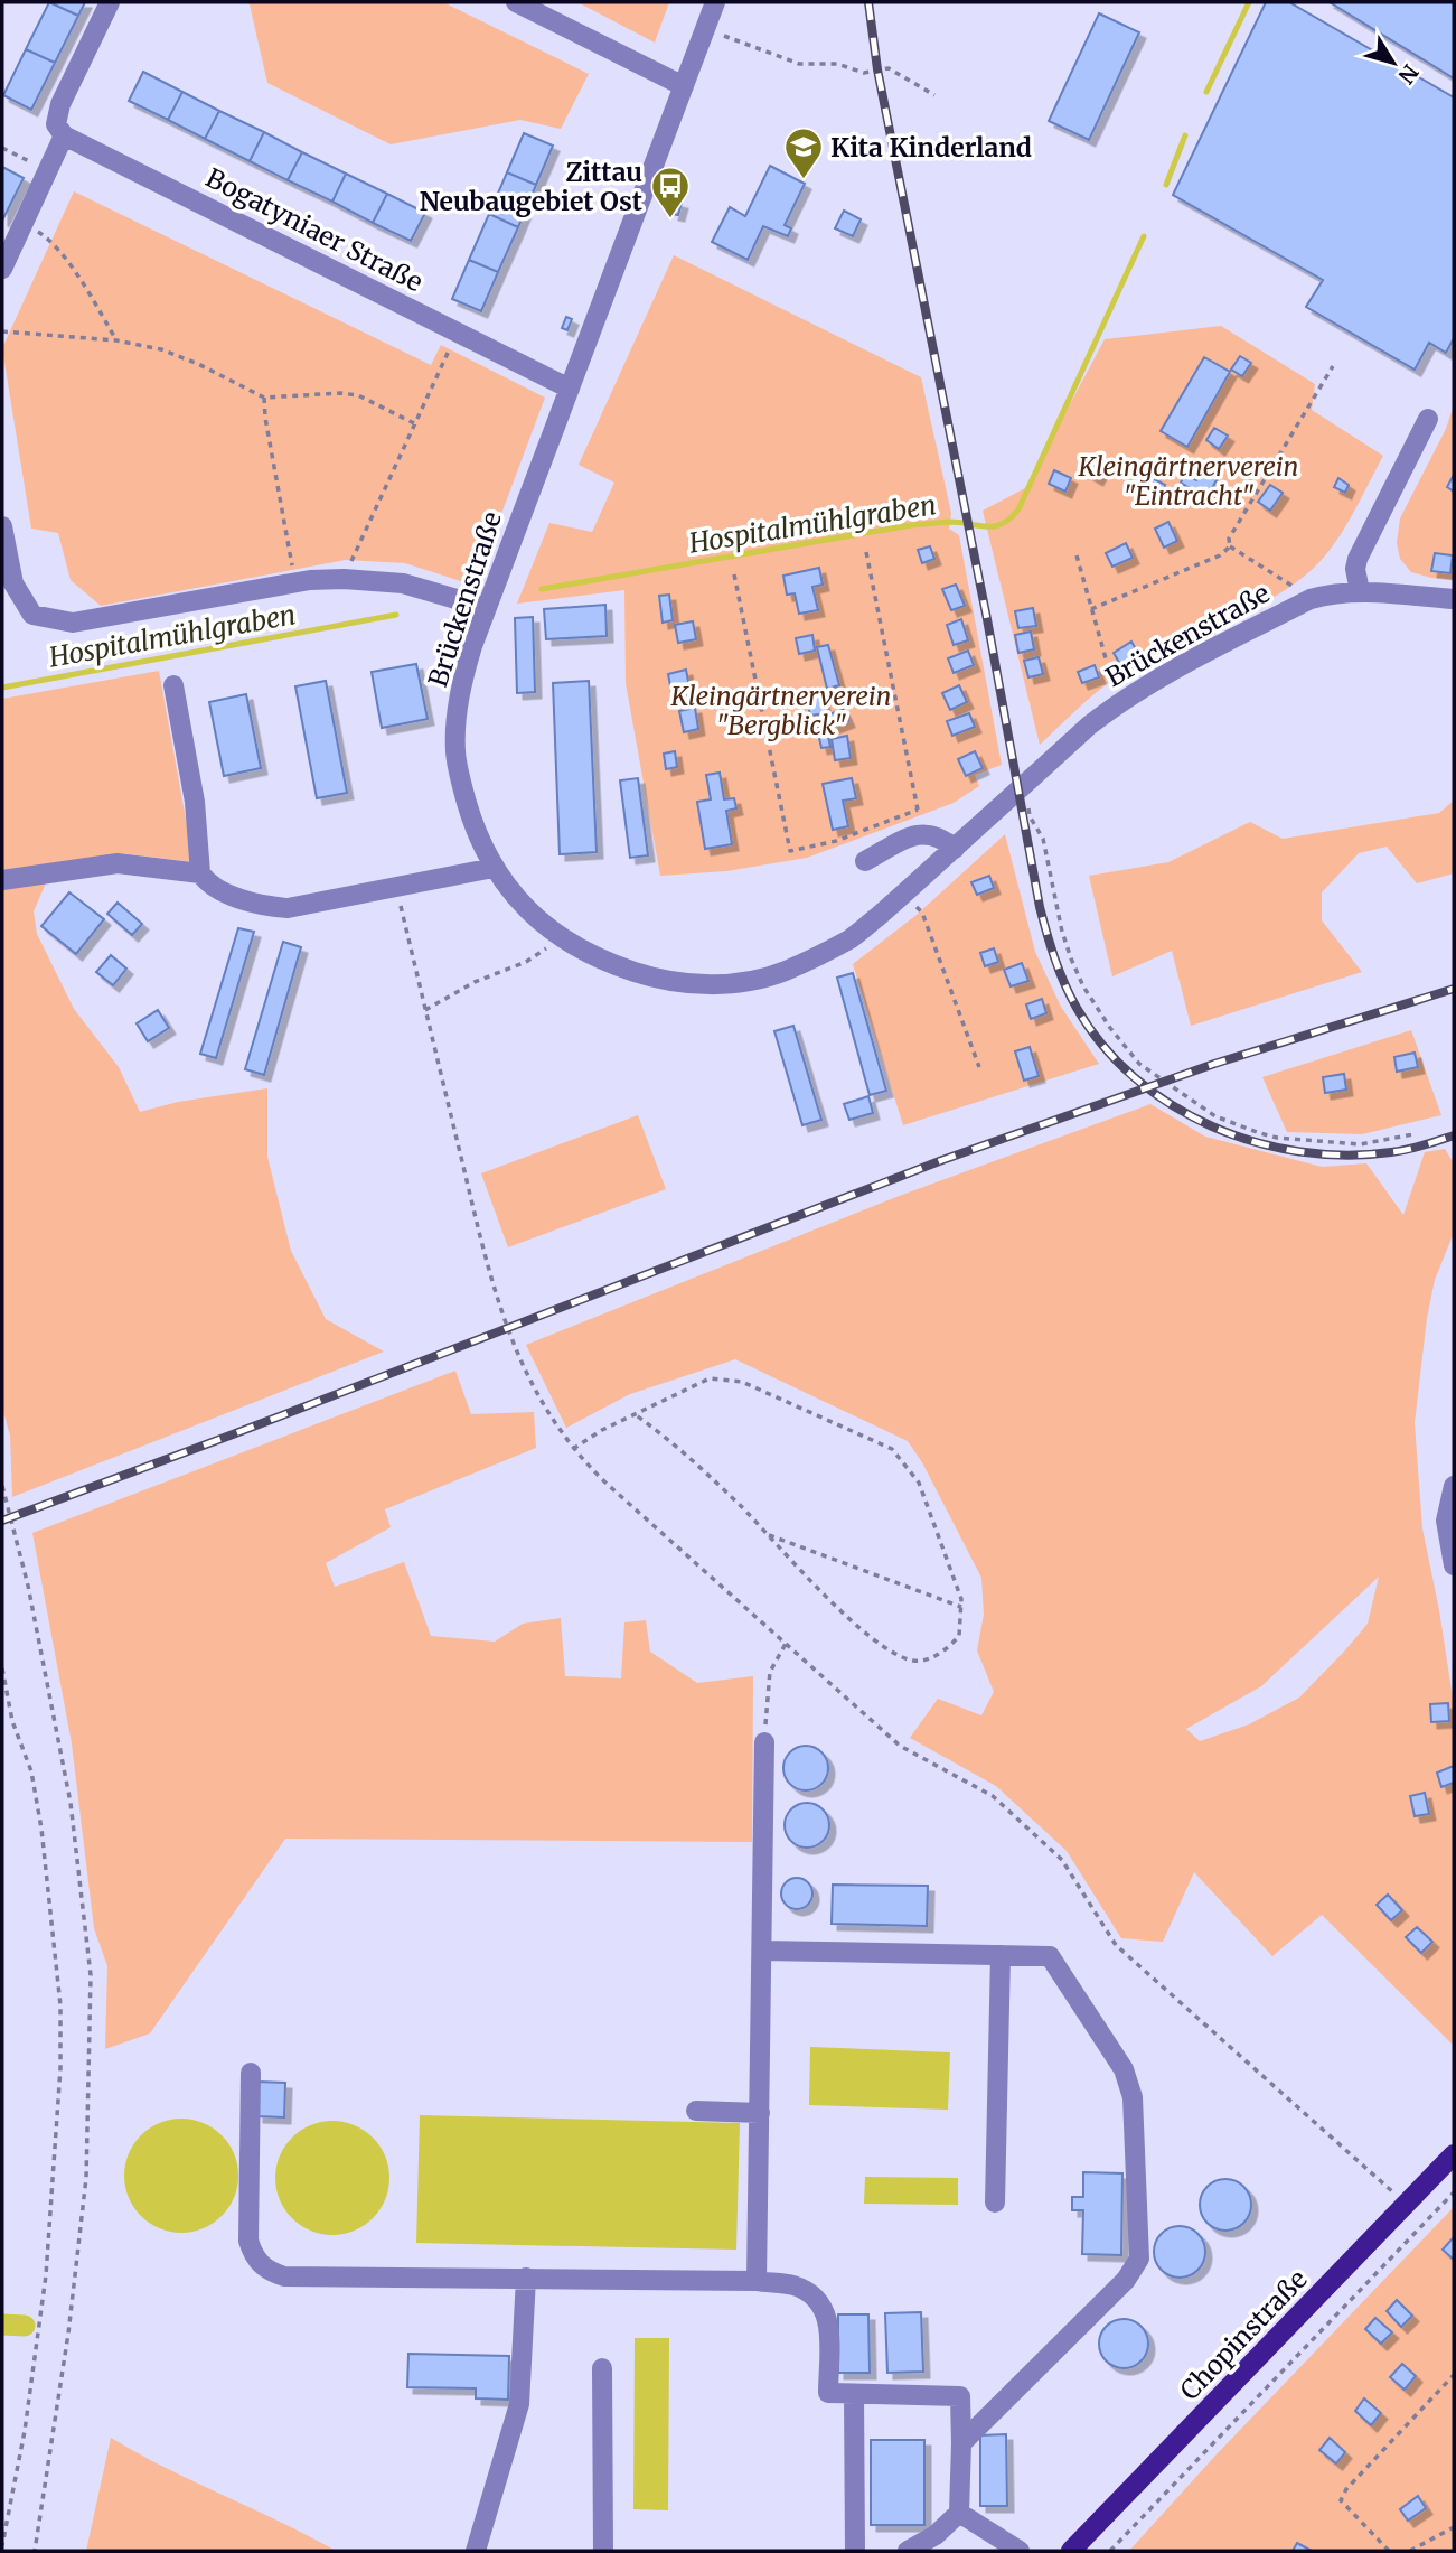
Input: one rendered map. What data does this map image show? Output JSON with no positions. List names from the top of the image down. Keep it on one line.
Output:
{"streets":{"main road":["Chopinstraße"],"street":["Bogatyniaer Straße","Brückenstraße"]},"crossings":[["Bogatyniaer Straße","Brückenstraße"]],"water":["Hospitalmühlgraben"],"parks":["Kleingärtnerverein \"Eintracht\"","Kleingärtnerverein \"Bergblick\""],"places":{"school or university":["Kita Kinderland"],"bus stop":["Zittau Neubaugebiet Ost"]},"north":"bottom right"}
